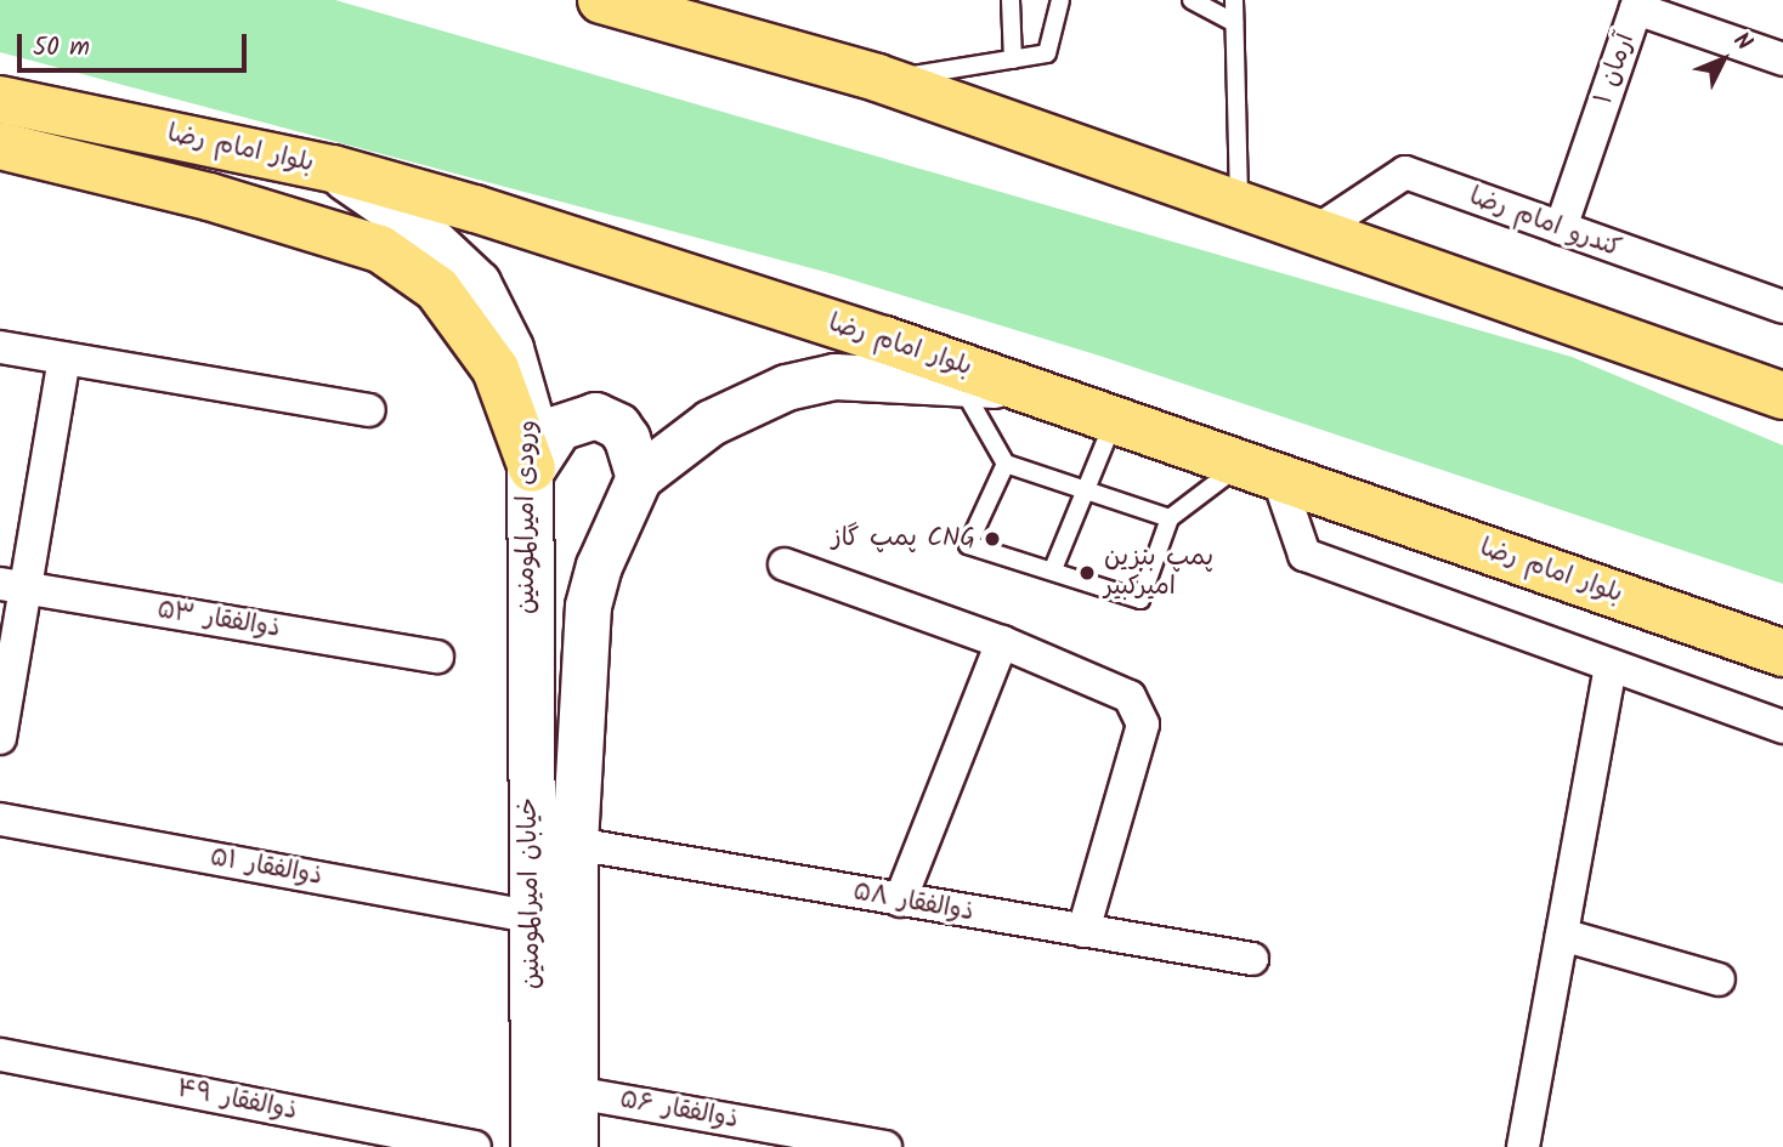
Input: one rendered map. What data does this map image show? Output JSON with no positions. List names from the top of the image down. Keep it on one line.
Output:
{"streets":{"main road":["بلوار امام رضا","ورودی امیرالمومنین","خیابان امیرالمومنین"],"street":["آرمان ۱","کندرو امام رضا","ذوالفقار ۵۳","ذوالفقار ۵۱","ذوالفقار ۵۸","ذوالفقار ۴۹","ذوالفقار ۵۶"]},"crossings":[["آرمان ۱","کندرو امام رضا"],["بلوار امام رضا","ورودی امیرالمومنین"],["ورودی امیرالمومنین","خیابان امیرالمومنین"],["ذوالفقار ۵۱","خیابان امیرالمومنین"],["خیابان امیرالمومنین","ذوالفقار ۵۸"],["خیابان امیرالمومنین","ذوالفقار ۵۶"]],"places":["پمپ گاز CNG","پمپ بنزین امیرکبیر"],"scale_bar":"50 m","north":"top right"}
